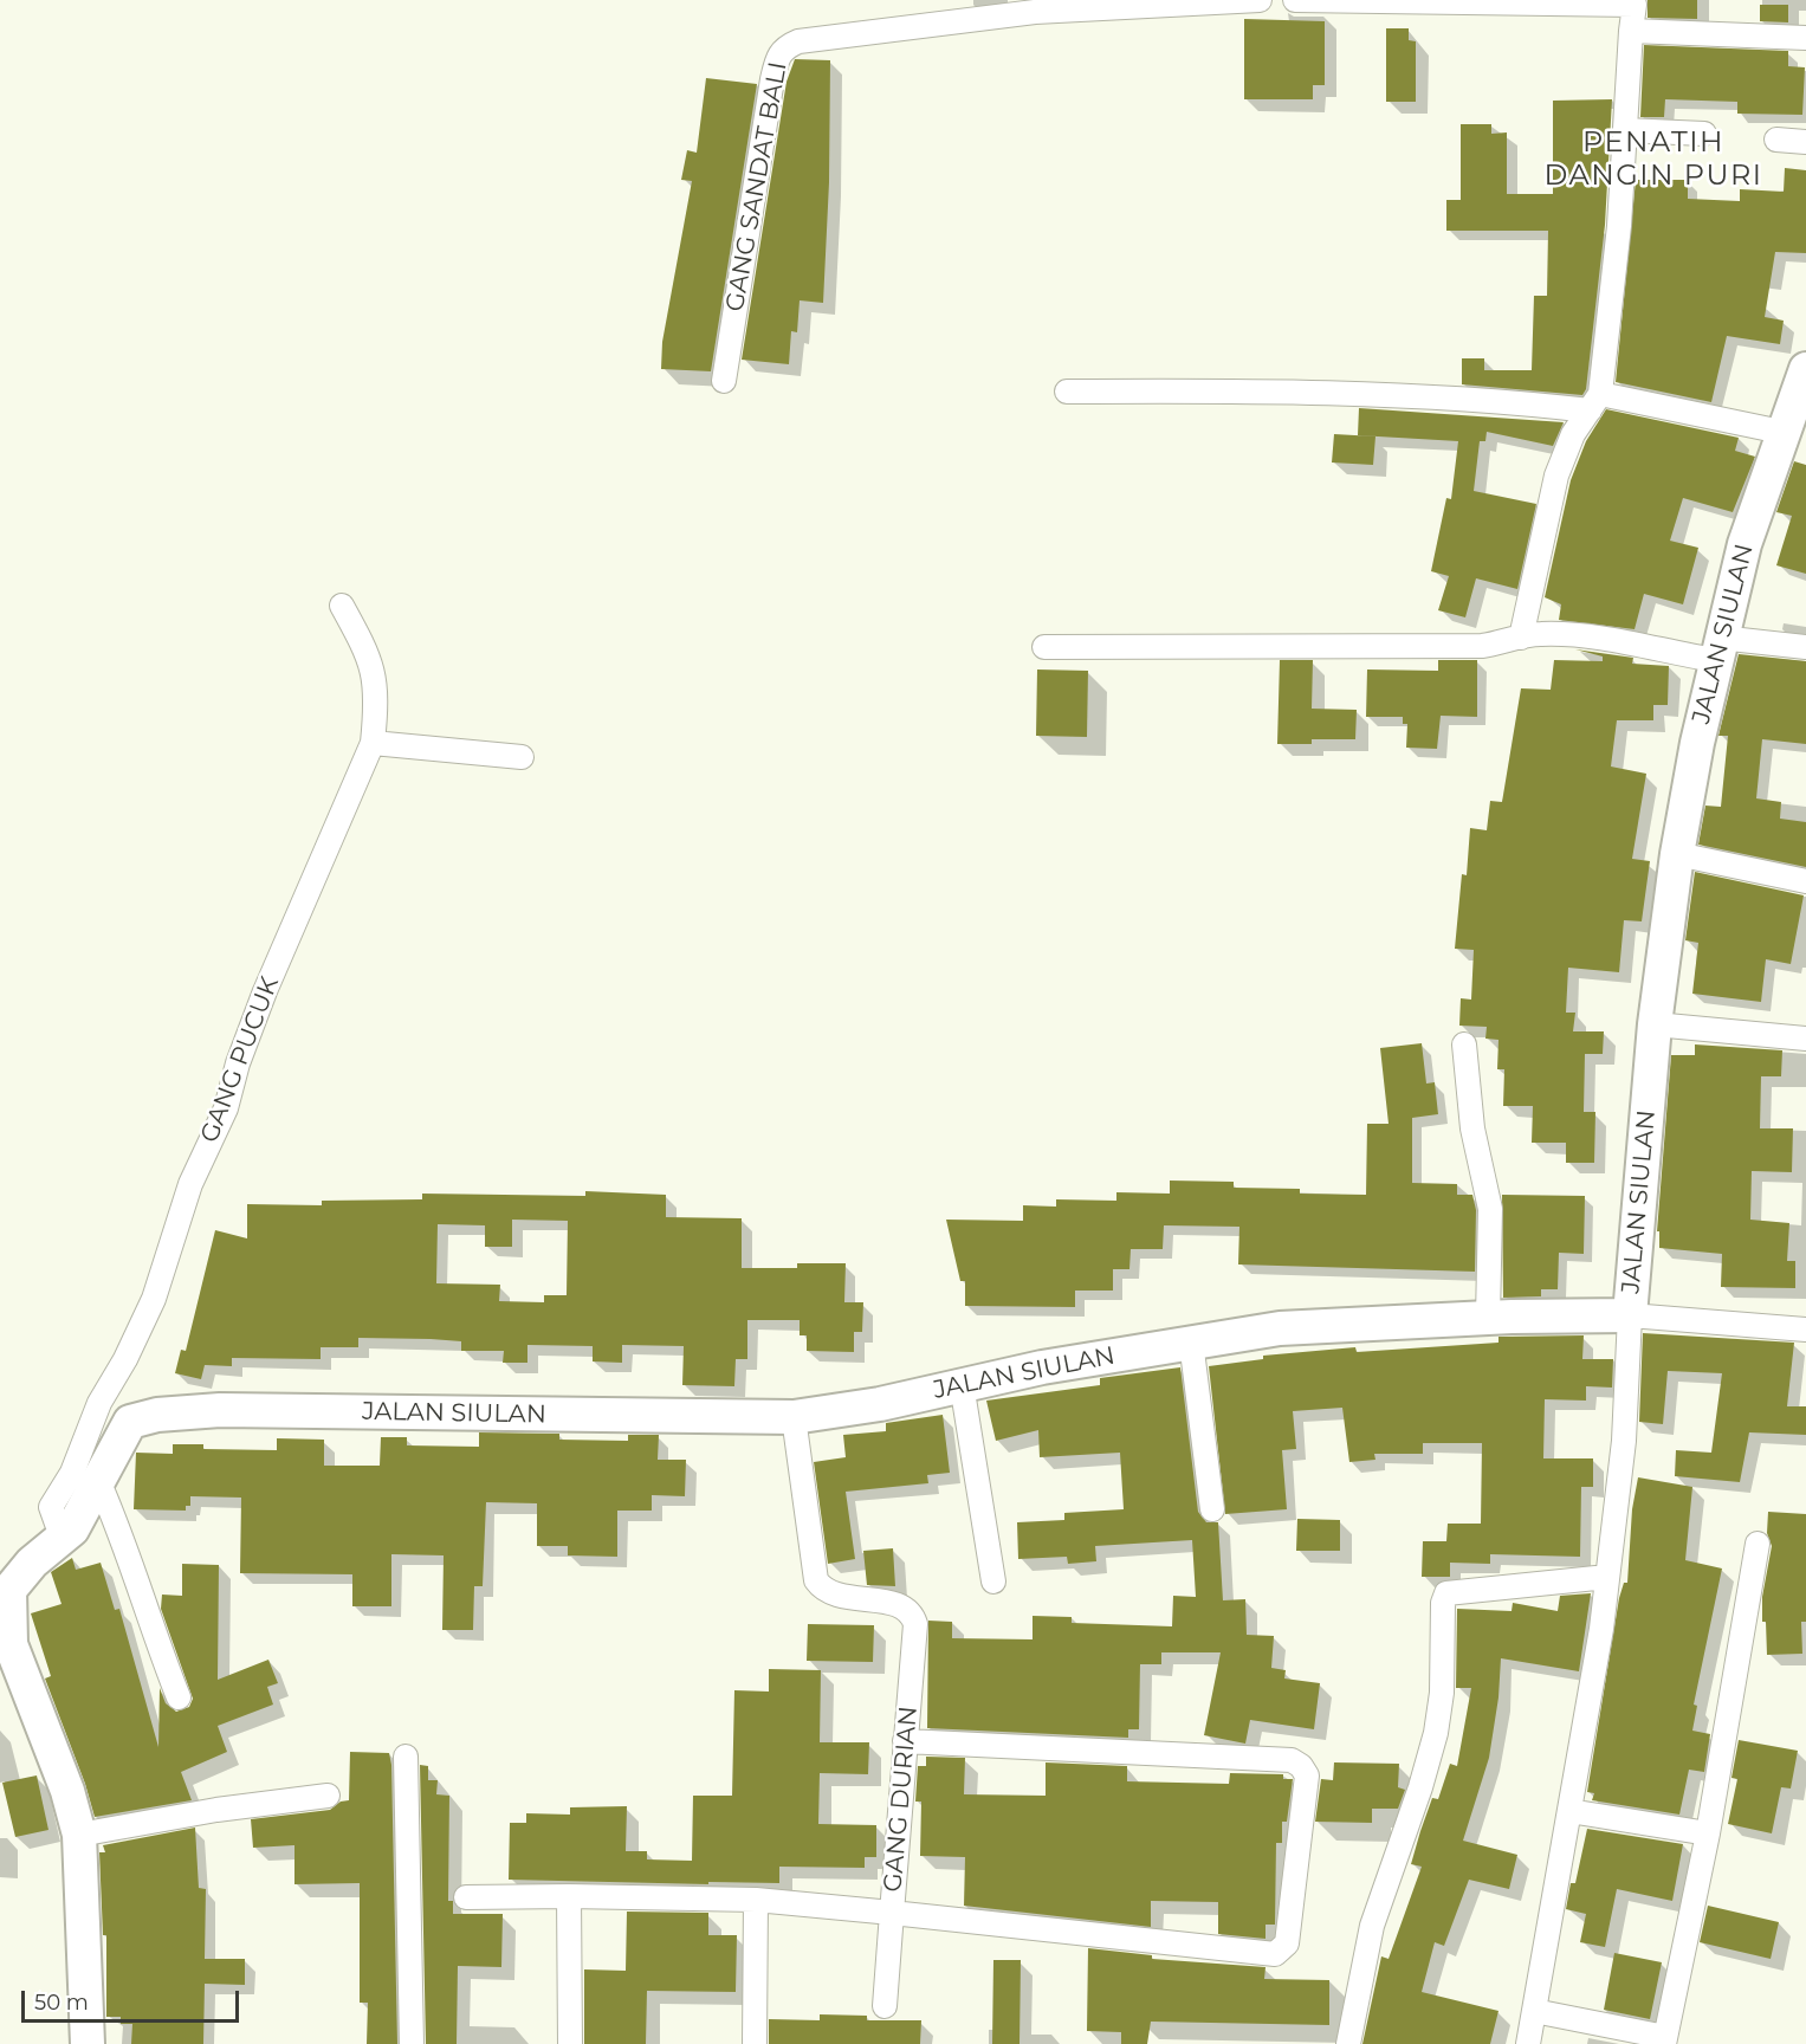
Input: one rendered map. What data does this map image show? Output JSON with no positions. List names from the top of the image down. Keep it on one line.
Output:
{"streets":{"street":["GANG SANDAT BALI","JALAN SIULAN","GANG PUCUK","GANG DURIAN"]},"crossings":[["JALAN SIULAN","GANG PUCUK"],["JALAN SIULAN","GANG DURIAN"]],"districts":["PENATIH DANGIN PURI"],"scale_bar":"50 m"}
